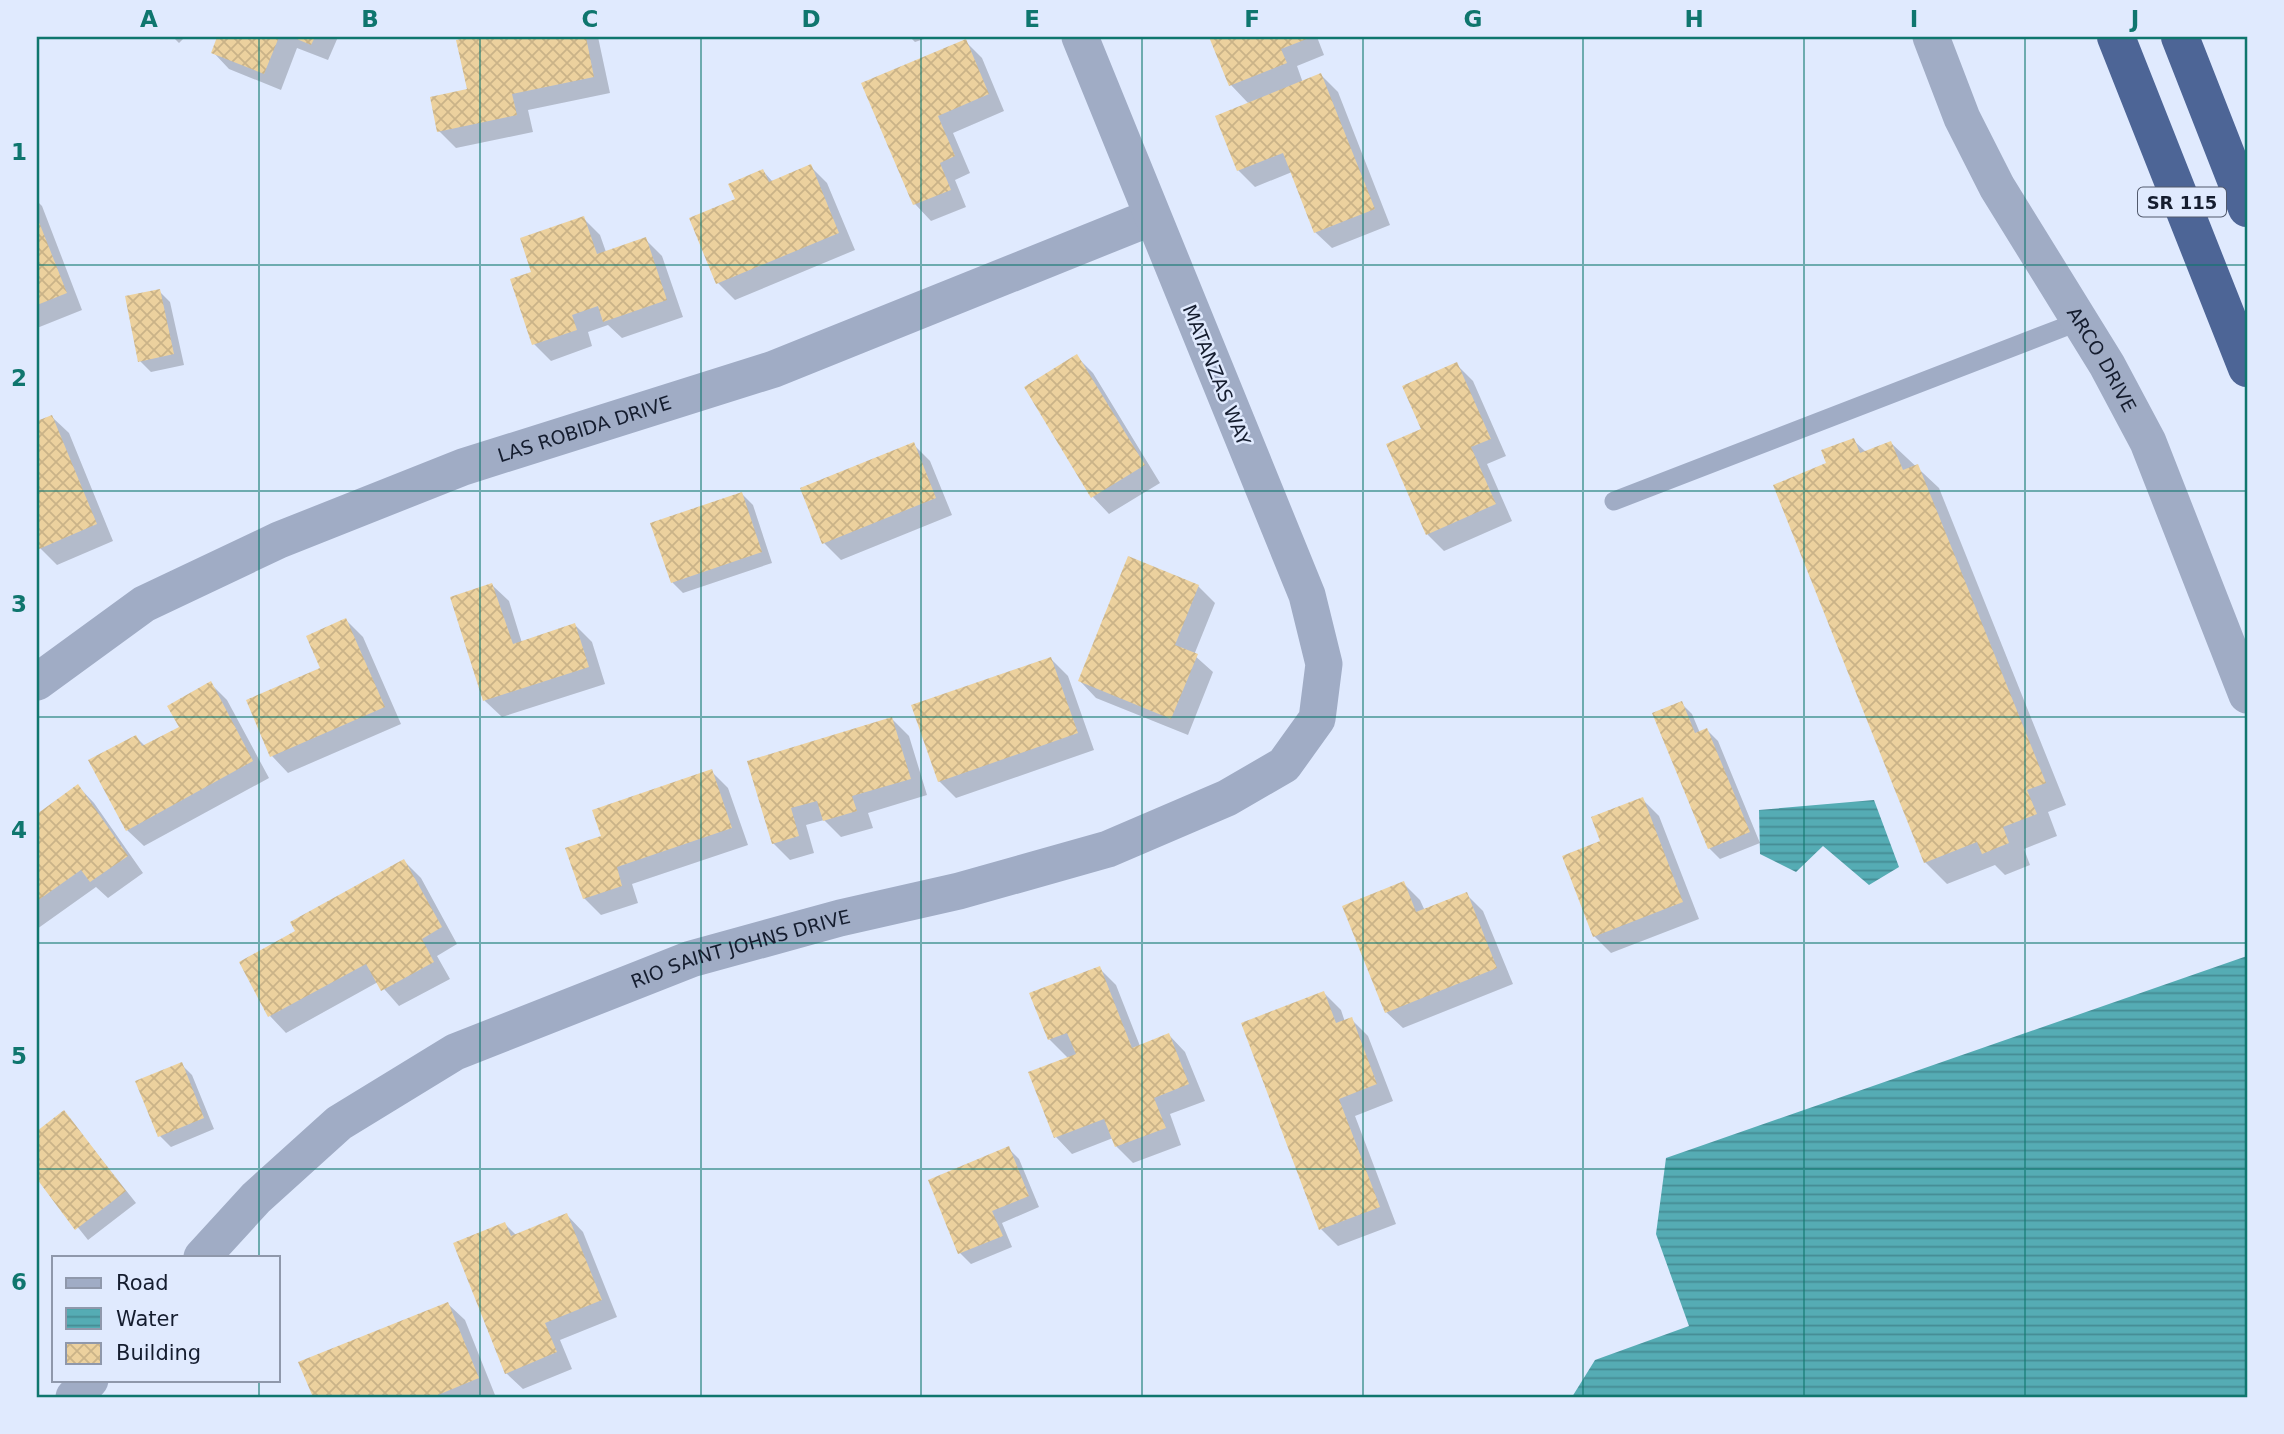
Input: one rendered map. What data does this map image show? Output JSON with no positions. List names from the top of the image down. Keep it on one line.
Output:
{"streets":{"highway":["SR 115"],"street":["ARCO DRIVE","MATANZAS WAY","LAS ROBIDA DRIVE","RIO SAINT JOHNS DRIVE"]},"crossings":[["MATANZAS WAY","LAS ROBIDA DRIVE"],["MATANZAS WAY","RIO SAINT JOHNS DRIVE"]],"legend":["Road","Water","Building"],"grid":{"columns":["A","B","C","D","E","F","G","H","I","J"],"rows":["1","2","3","4","5","6"]}}
